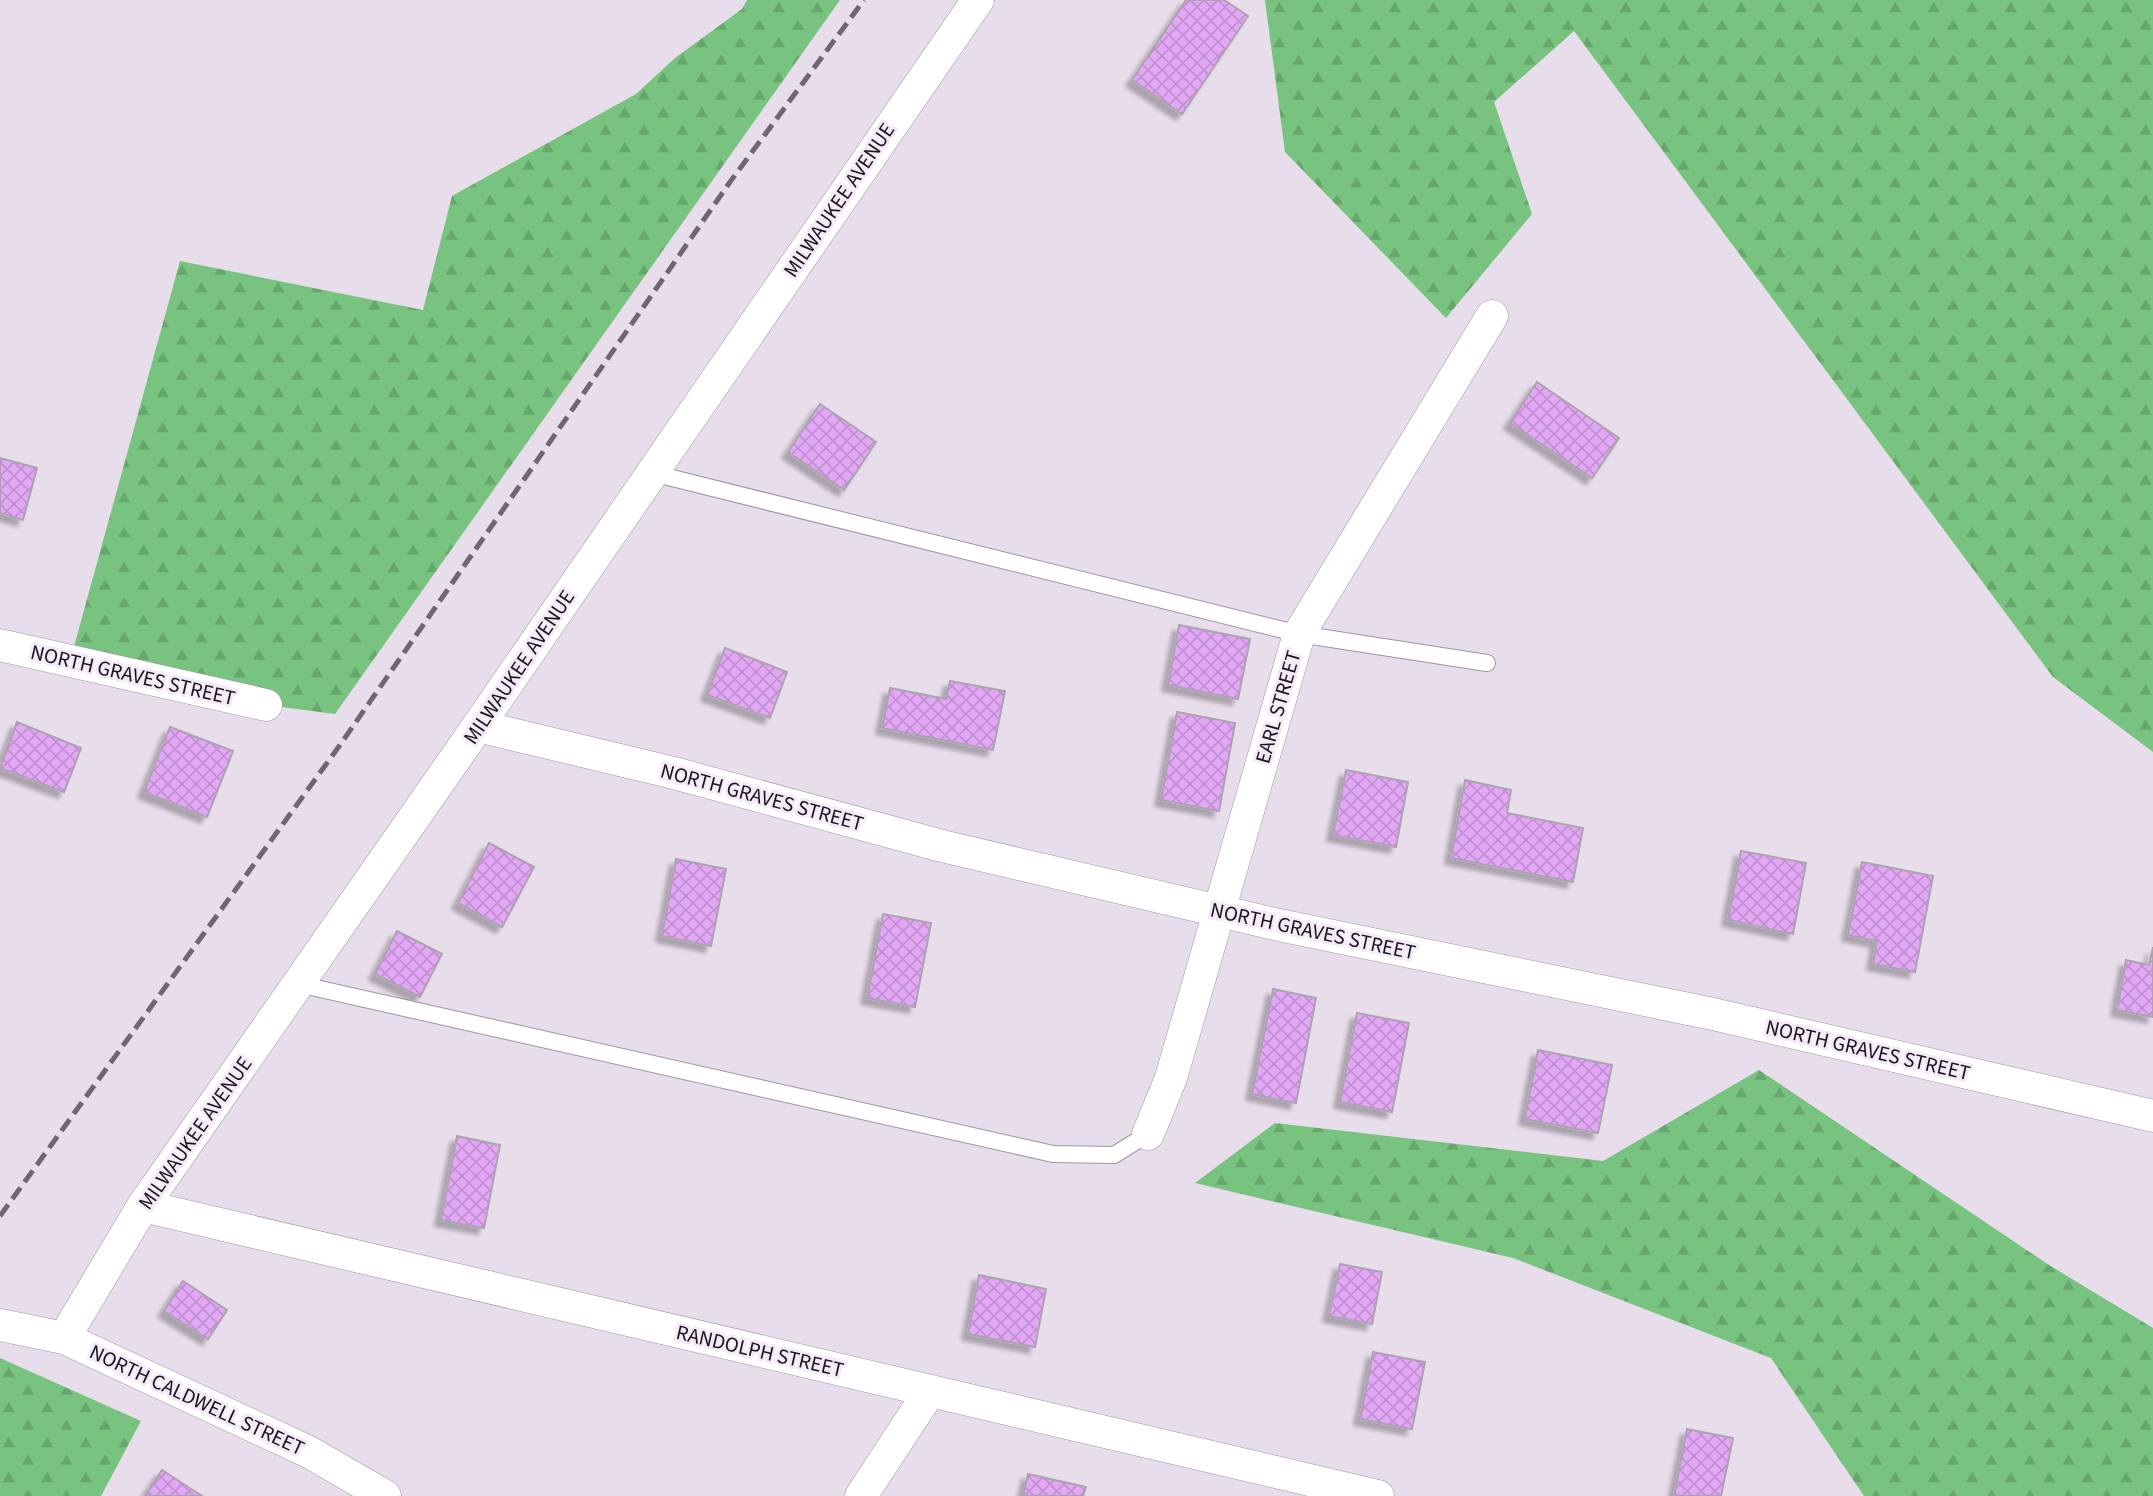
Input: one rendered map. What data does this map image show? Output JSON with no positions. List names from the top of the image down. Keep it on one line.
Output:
{"streets":{"street":["MILWAUKEE AVENUE","NORTH GRAVES STREET","EARL STREET","RANDOLPH STREET","NORTH CALDWELL STREET"]},"crossings":[["MILWAUKEE AVENUE","NORTH GRAVES STREET"],["MILWAUKEE AVENUE","RANDOLPH STREET"],["MILWAUKEE AVENUE","NORTH CALDWELL STREET"],["NORTH GRAVES STREET","EARL STREET"]]}
